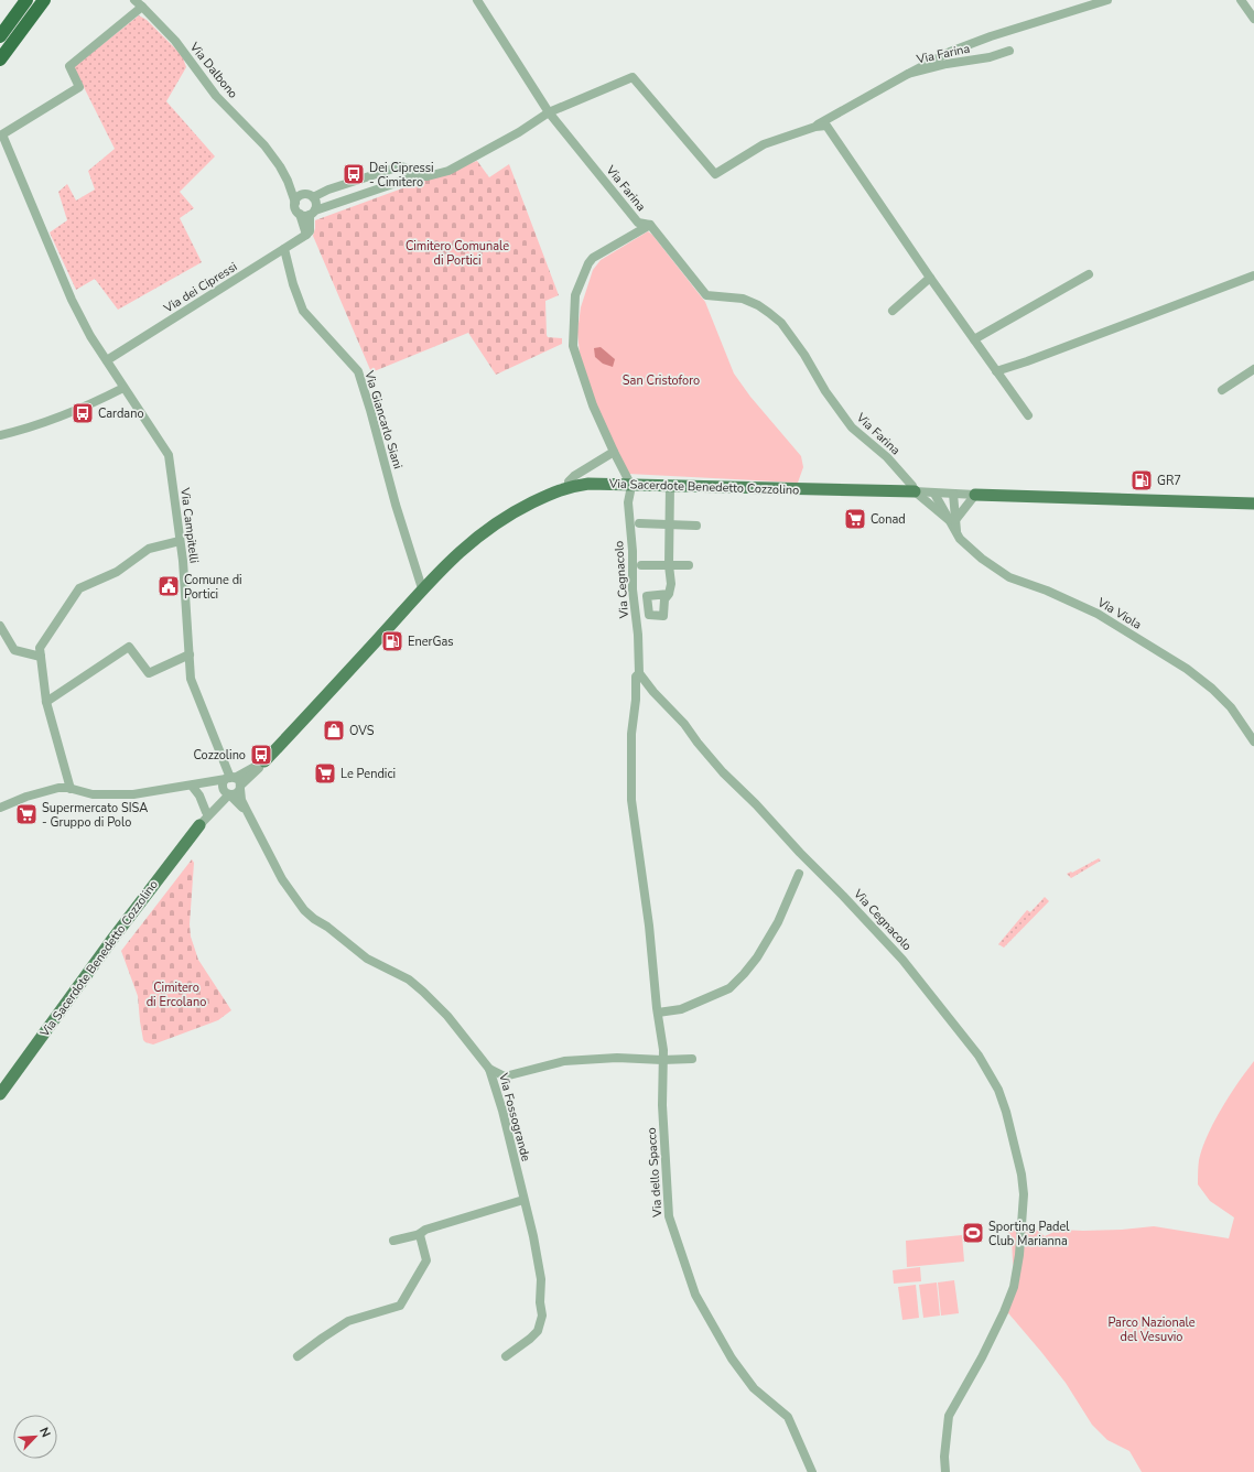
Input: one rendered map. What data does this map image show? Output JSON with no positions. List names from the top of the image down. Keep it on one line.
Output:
{"streets":{"main road":["Via Sacerdote Benedetto Cozzolino"],"street":["Via Farina","Via Dalbono","Via dei Cipressi","Via Giancarlo Siani","Via Campitelli","Via Cegnacolo","Via Viola","Via Fossogrande","Via dello Spacco"]},"crossings":[["Via Farina","Via Sacerdote Benedetto Cozzolino"],["Via Dalbono","Via Campitelli"],["Via dei Cipressi","Via Giancarlo Siani"],["Via dei Cipressi","Via Campitelli"],["Via Giancarlo Siani","Via Sacerdote Benedetto Cozzolino"],["Via Sacerdote Benedetto Cozzolino","Via Campitelli"],["Via Sacerdote Benedetto Cozzolino","Via Cegnacolo"],["Via Sacerdote Benedetto Cozzolino","Via Viola"],["Via Cegnacolo","Via dello Spacco"]],"parks":["Cimitero Comunale di Portici","San Cristoforo","Cimitero di Ercolano","Parco Nazionale del Vesuvio"],"places":{"bus stop":["Dei Cipressi - Cimitero","Cardano","Cozzolino"],"fuel station":["GR7","EnerGas"],"supermarket":["Conad","Le Pendici","Supermercato SISA - Gruppo di Polo"],"public building":["Comune di Portici"],"shop":["OVS"],"sports":["Sporting Padel Club Marianna"]},"north":"top right"}
